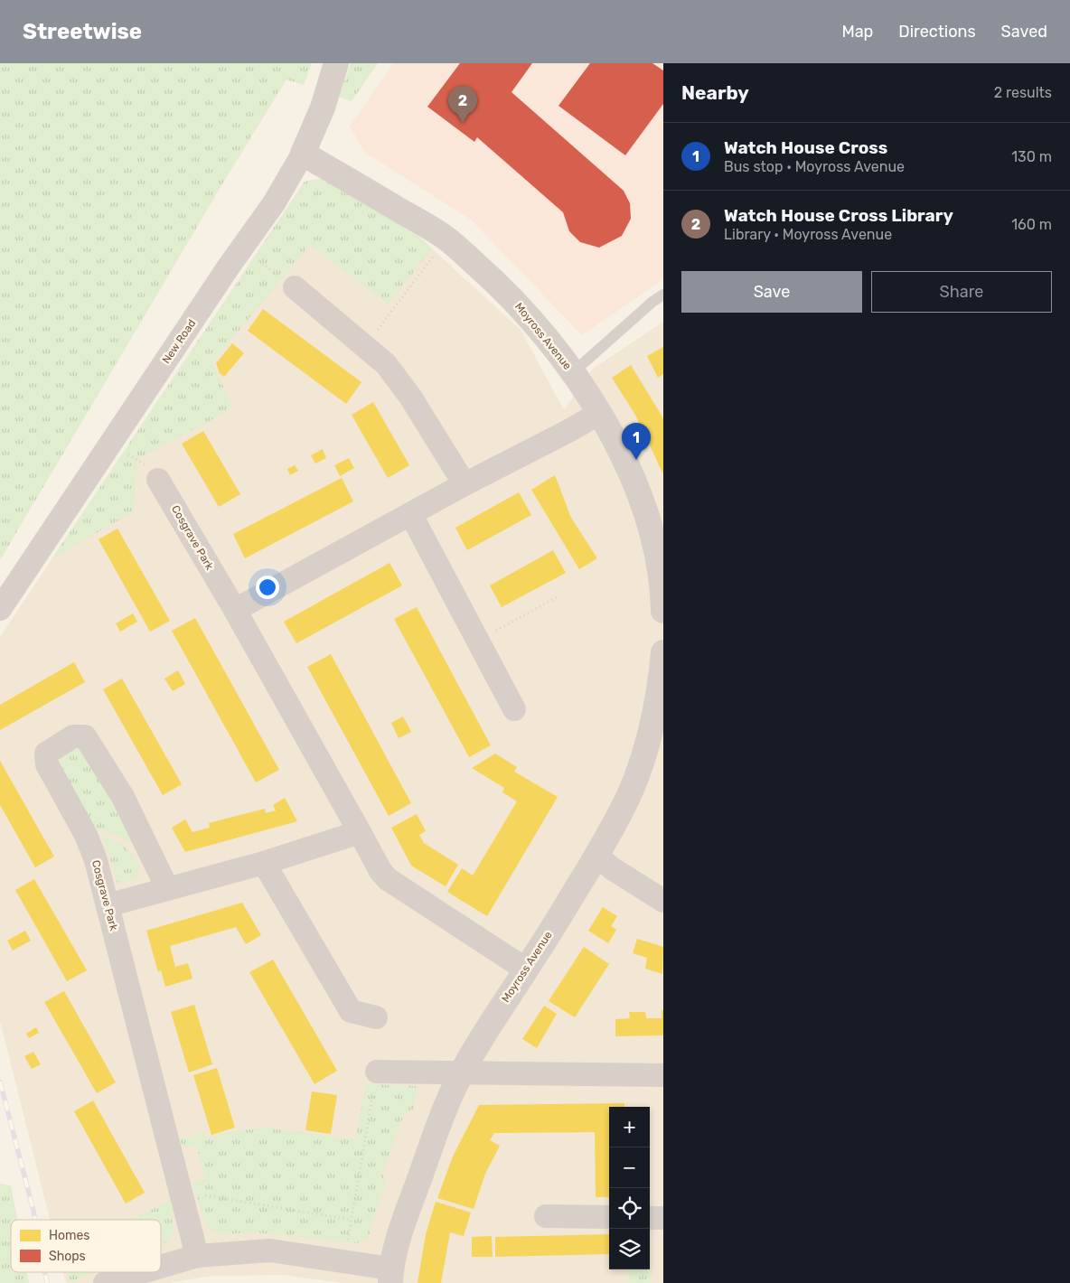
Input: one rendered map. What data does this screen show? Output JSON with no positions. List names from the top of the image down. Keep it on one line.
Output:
{"streets":{"street":["Moyross Avenue","New Road","Cosgrave Park"]},"crossings":[["Moyross Avenue","New Road"],["Moyross Avenue","Cosgrave Park"]],"legend":["Homes","Shops"],"page":{"header":"Streetwise","nav":["Map","Directions","Saved"],"heading":["Nearby","2 results"],"pins":["2","1"],"list":[{"mark":"1","name":"Watch House Cross","note":"Bus stop · Moyross Avenue","value":"130 m"},{"mark":"2","name":"Watch House Cross Library","note":"Library · Moyross Avenue","value":"160 m"}],"buttons":["Save","Share"],"map_buttons":["+","−"]}}
